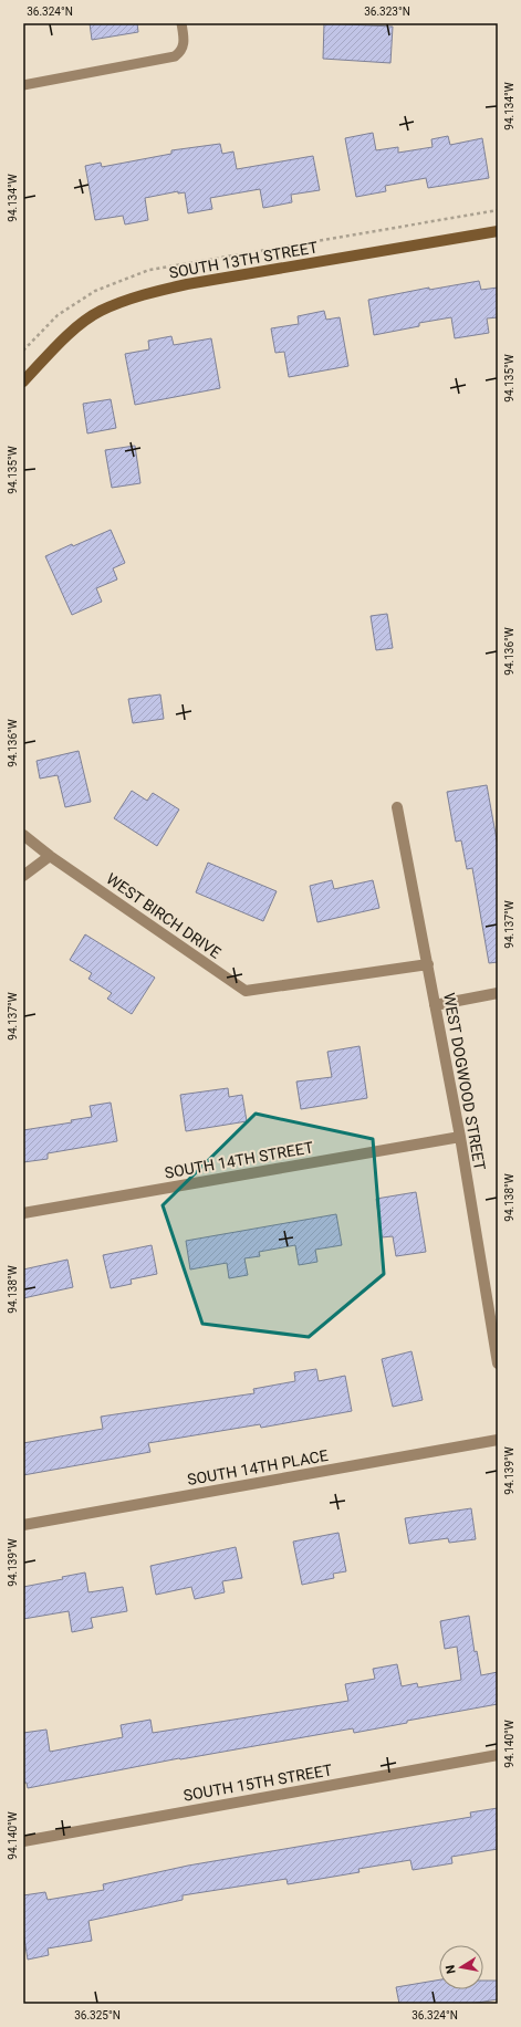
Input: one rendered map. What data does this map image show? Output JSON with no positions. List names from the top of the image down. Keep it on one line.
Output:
{"streets":{"street":["SOUTH 13TH STREET","WEST BIRCH DRIVE","WEST DOGWOOD STREET","SOUTH 14TH STREET","SOUTH 14TH PLACE","SOUTH 15TH STREET"]},"crossings":[["WEST BIRCH DRIVE","WEST DOGWOOD STREET"],["WEST DOGWOOD STREET","SOUTH 14TH STREET"]],"north":"left","coordinates":["36.324°N","36.323°N","94.134°W","94.135°W","94.136°W","94.137°W","94.138°W","94.139°W","94.140°W","36.325°N"]}
